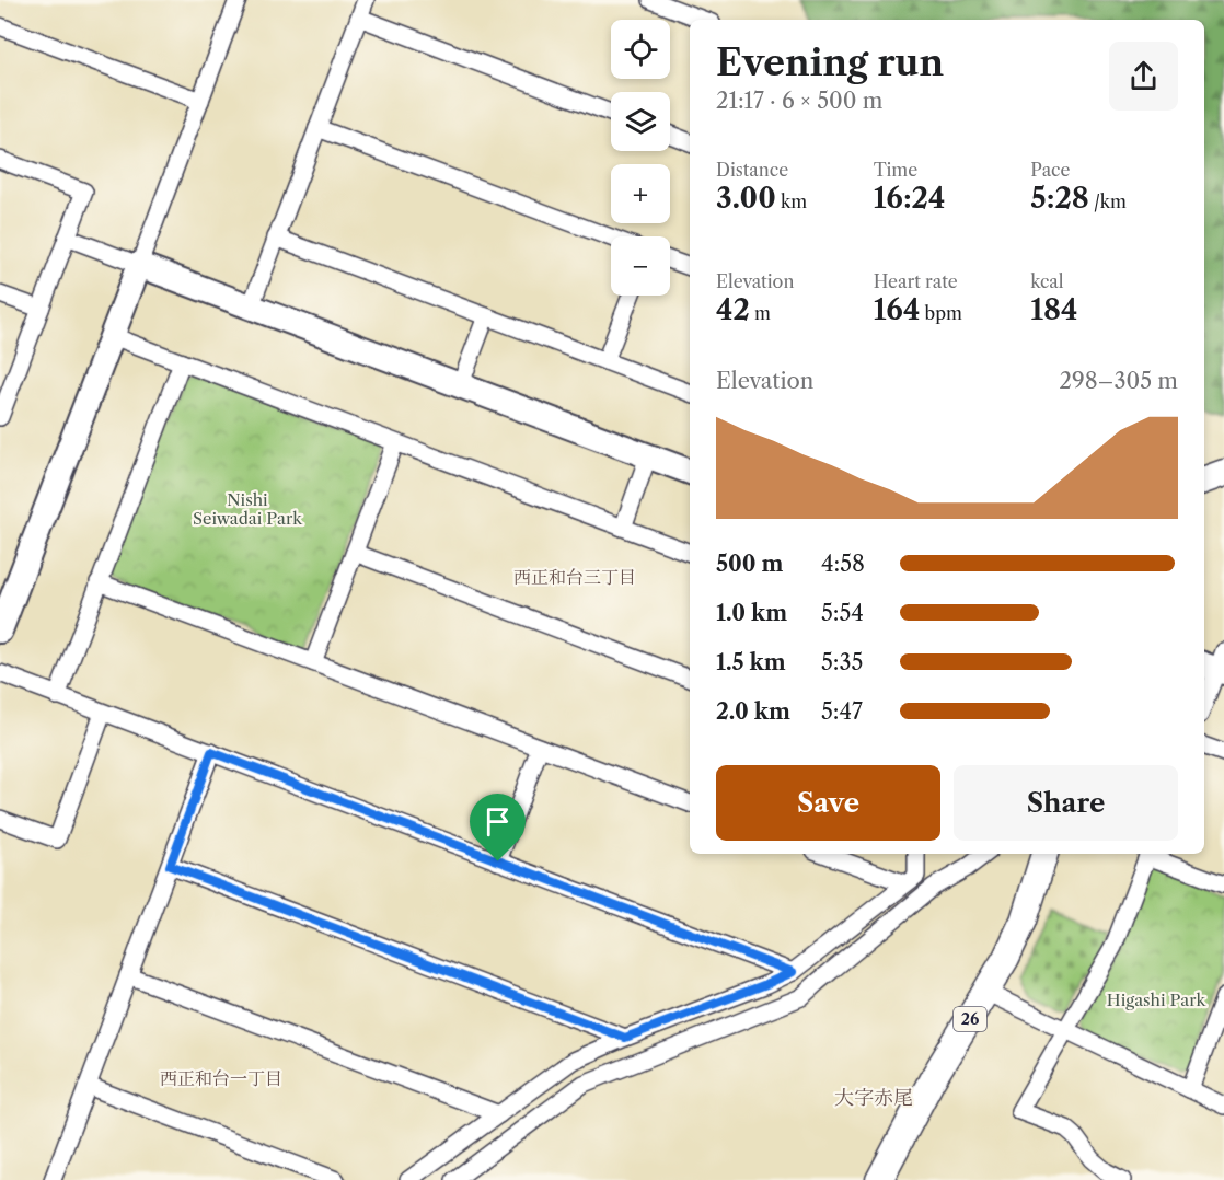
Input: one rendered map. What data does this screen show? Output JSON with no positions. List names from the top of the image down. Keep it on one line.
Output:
{"streets":{"main road":["26"]},"districts":["西正和台三丁目","西正和台一丁目","大字赤尾"],"parks":["Nishi Seiwadai Park","Higashi Park"],"page":{"map_buttons":["+","−"],"heading":["Evening run","21:17 · 6 × 500 m"],"stats":[["Distance","3.00 km"],["Time","16:24"],["Pace","5:28 /km"],["Elevation","42 m"],["Heart rate","164 bpm"],["kcal","184"]],"chart":["Elevation","298–305 m"],"list":[{"name":"500 m","note":"4:58"},{"name":"1.0 km","note":"5:54"},{"name":"1.5 km","note":"5:35"},{"name":"2.0 km","note":"5:47"}],"buttons":["Save","Share"]}}
